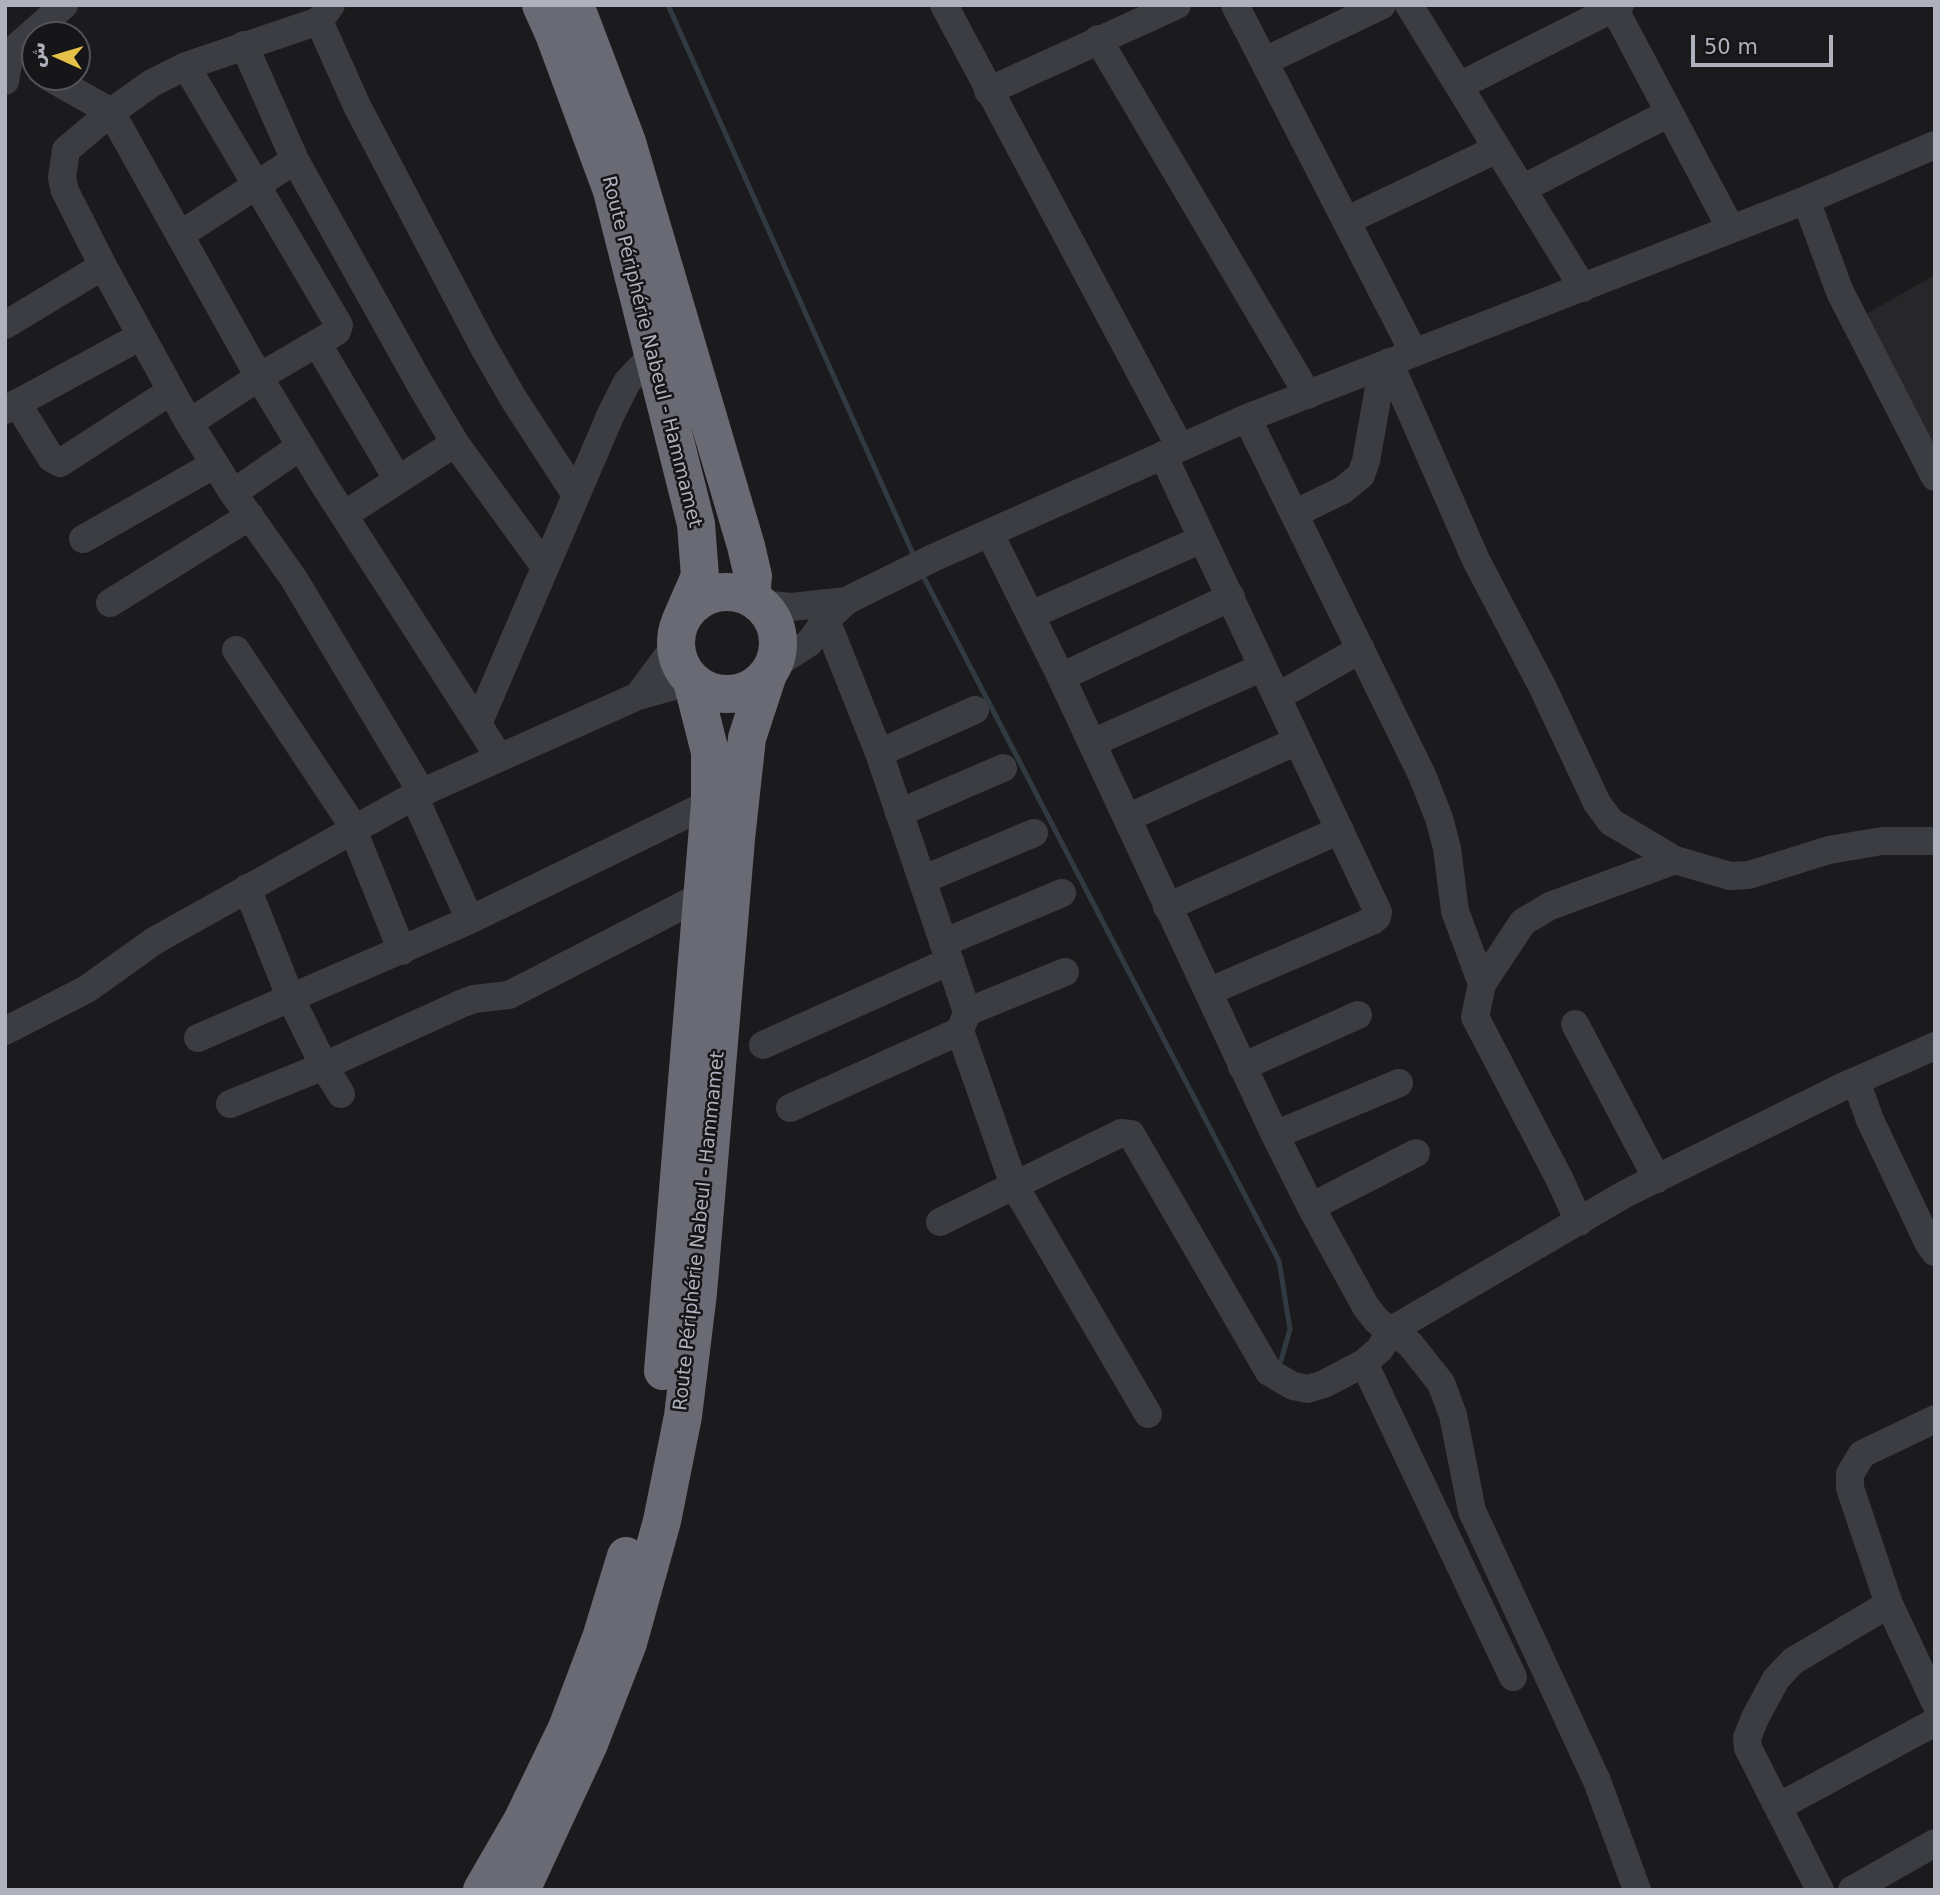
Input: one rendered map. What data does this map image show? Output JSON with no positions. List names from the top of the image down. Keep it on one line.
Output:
{"streets":{"highway":["Route Périphérie Nabeul - Hammamet"]},"scale_bar":"50 m","north":"left"}
